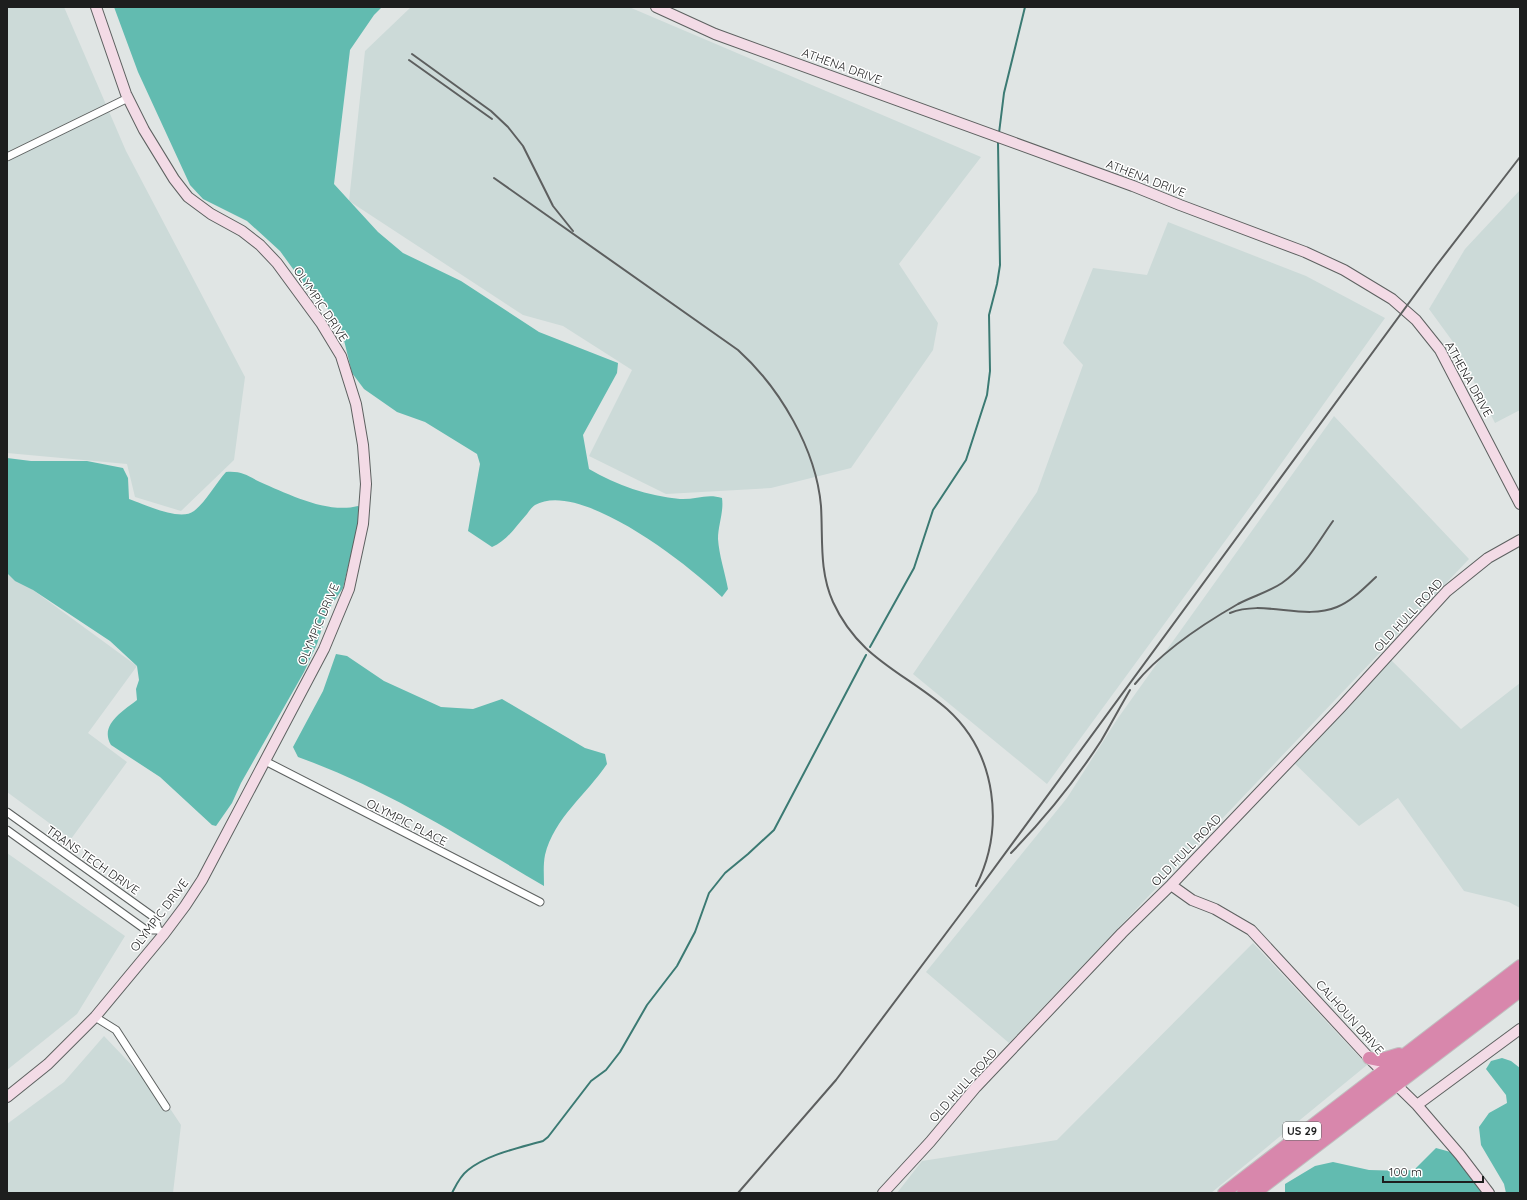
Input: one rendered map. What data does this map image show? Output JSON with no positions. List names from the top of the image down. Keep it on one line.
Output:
{"streets":{"highway":["US 29"],"street":["ATHENA DRIVE","OLYMPIC DRIVE","OLD HULL ROAD","OLYMPIC PLACE","TRANS TECH DRIVE","CALHOUN DRIVE"]},"crossings":[["OLYMPIC DRIVE","OLYMPIC PLACE"],["OLYMPIC DRIVE","TRANS TECH DRIVE"],["OLD HULL ROAD","CALHOUN DRIVE"],["CALHOUN DRIVE","US 29"]],"scale_bar":"100 m"}
